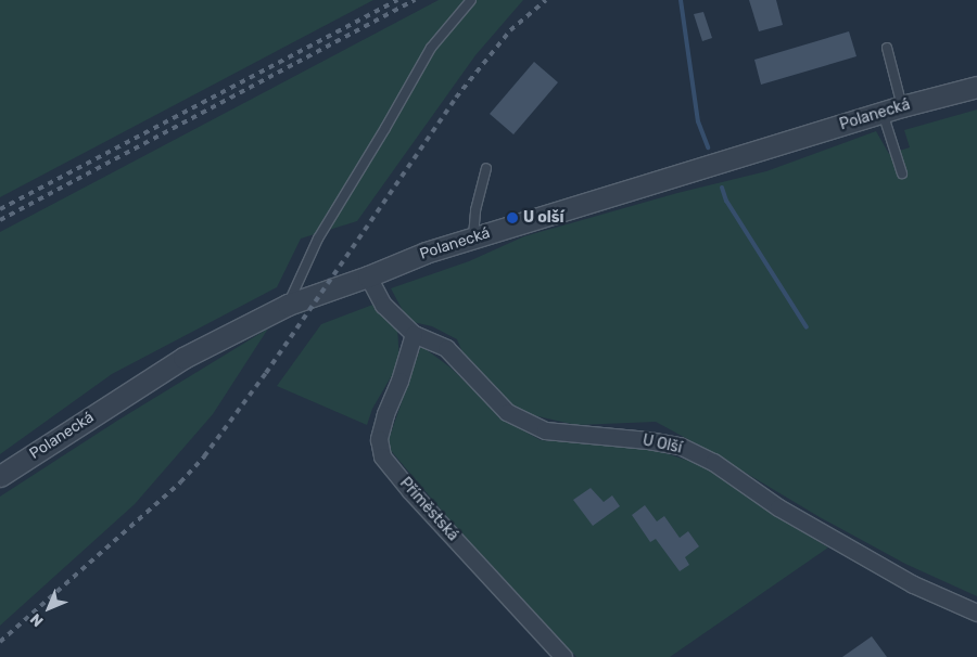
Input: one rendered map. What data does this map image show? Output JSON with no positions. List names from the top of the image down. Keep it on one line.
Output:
{"streets":{"street":["Polanecká","U Olší","Příměstská"]},"crossings":[["Polanecká","U Olší"],["U Olší","Příměstská"]],"places":["U olší"],"north":"bottom left"}
